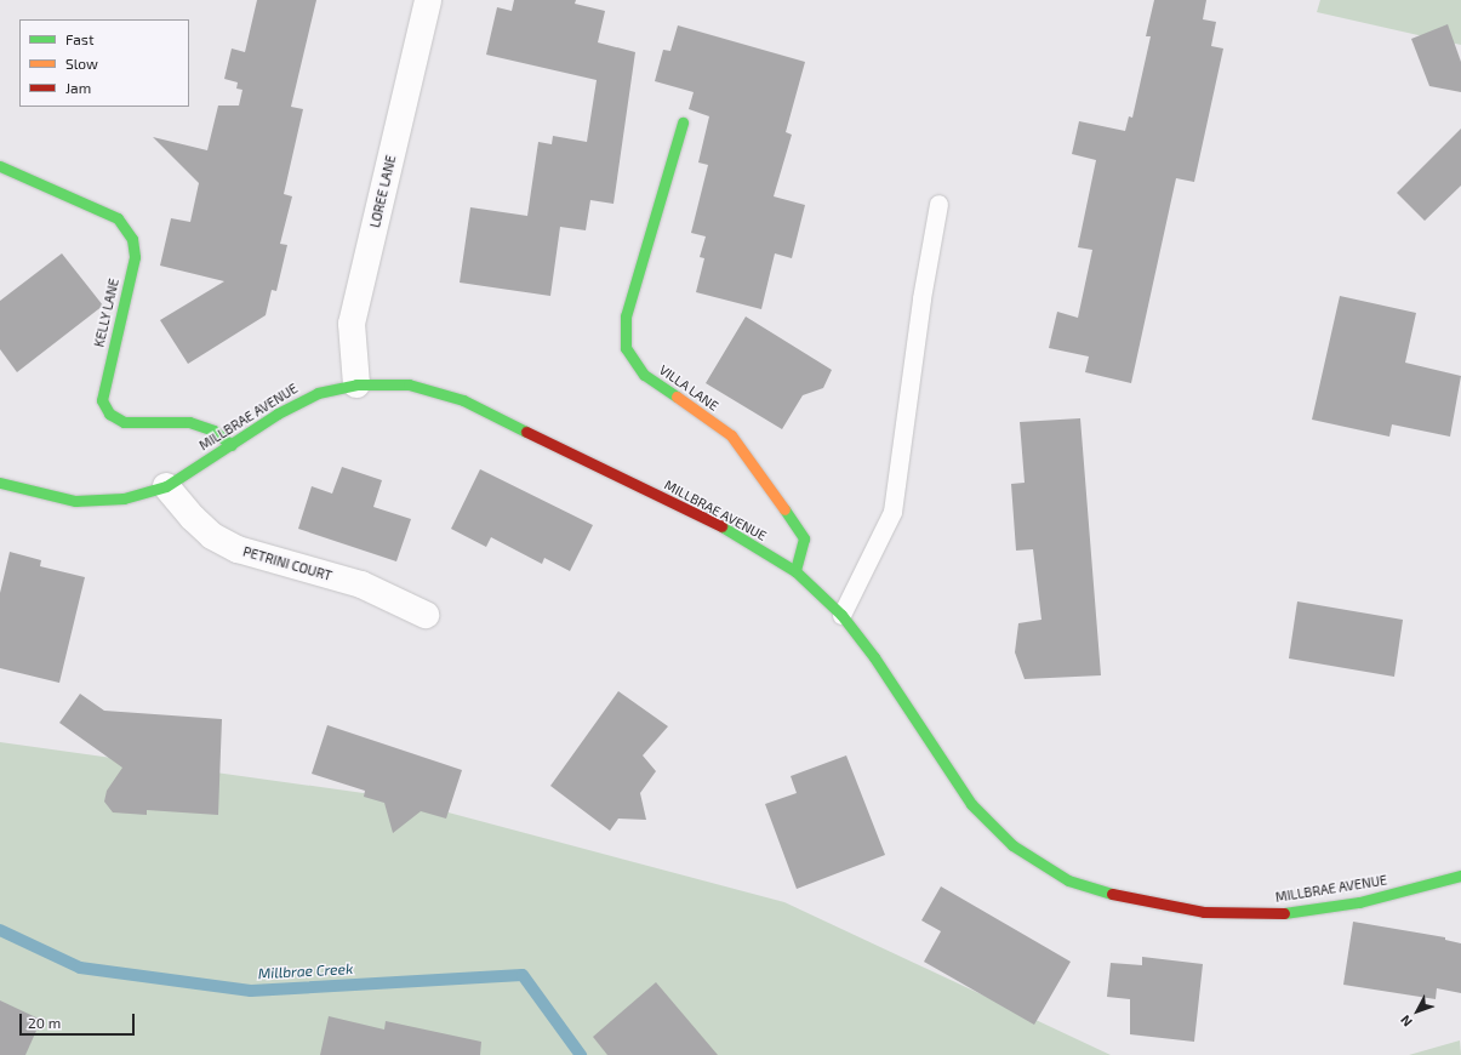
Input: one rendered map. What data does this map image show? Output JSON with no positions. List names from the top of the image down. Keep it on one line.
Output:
{"streets":{"street":["LOREE LANE","KELLY LANE","VILLA LANE","MILLBRAE AVENUE","PETRINI COURT"]},"crossings":[["LOREE LANE","MILLBRAE AVENUE"],["KELLY LANE","MILLBRAE AVENUE"],["VILLA LANE","MILLBRAE AVENUE"],["MILLBRAE AVENUE","PETRINI COURT"]],"water":["Millbrae Creek"],"legend":["Fast","Slow","Jam"],"scale_bar":"20 m","north":"bottom left"}
